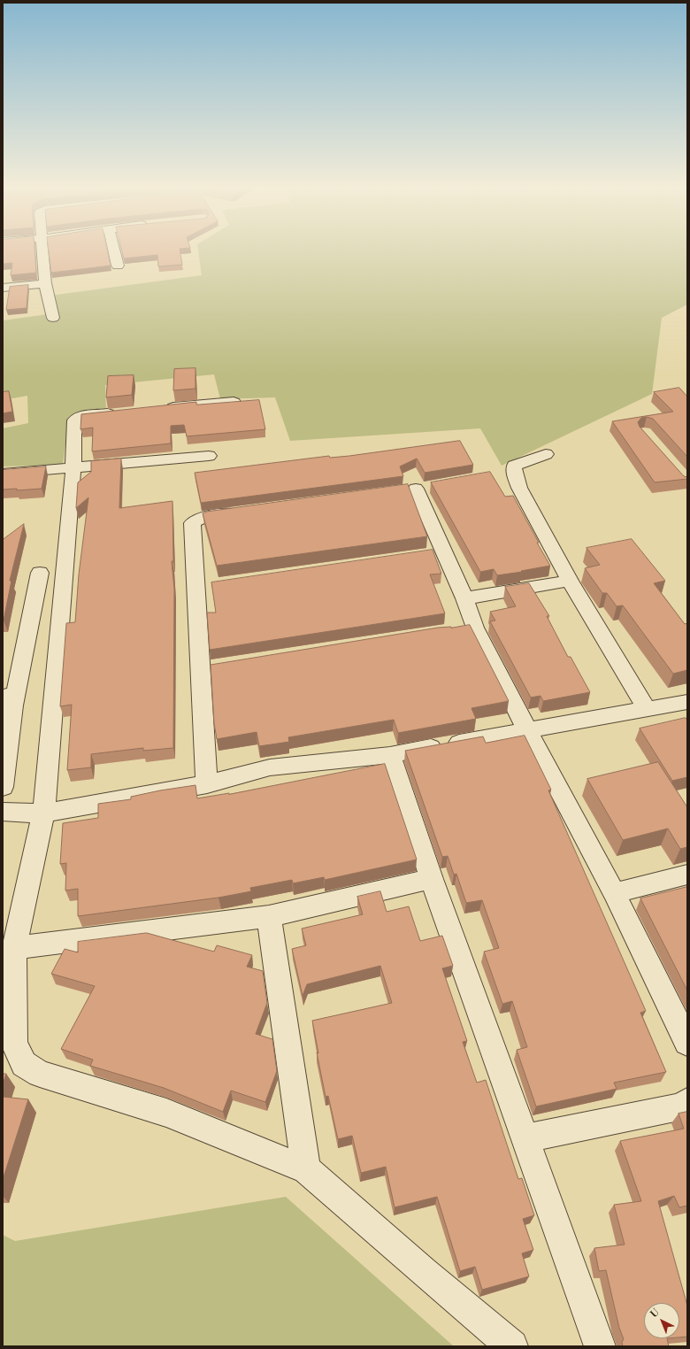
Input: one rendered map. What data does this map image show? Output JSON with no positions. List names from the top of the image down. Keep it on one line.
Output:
{"north":"top left"}
